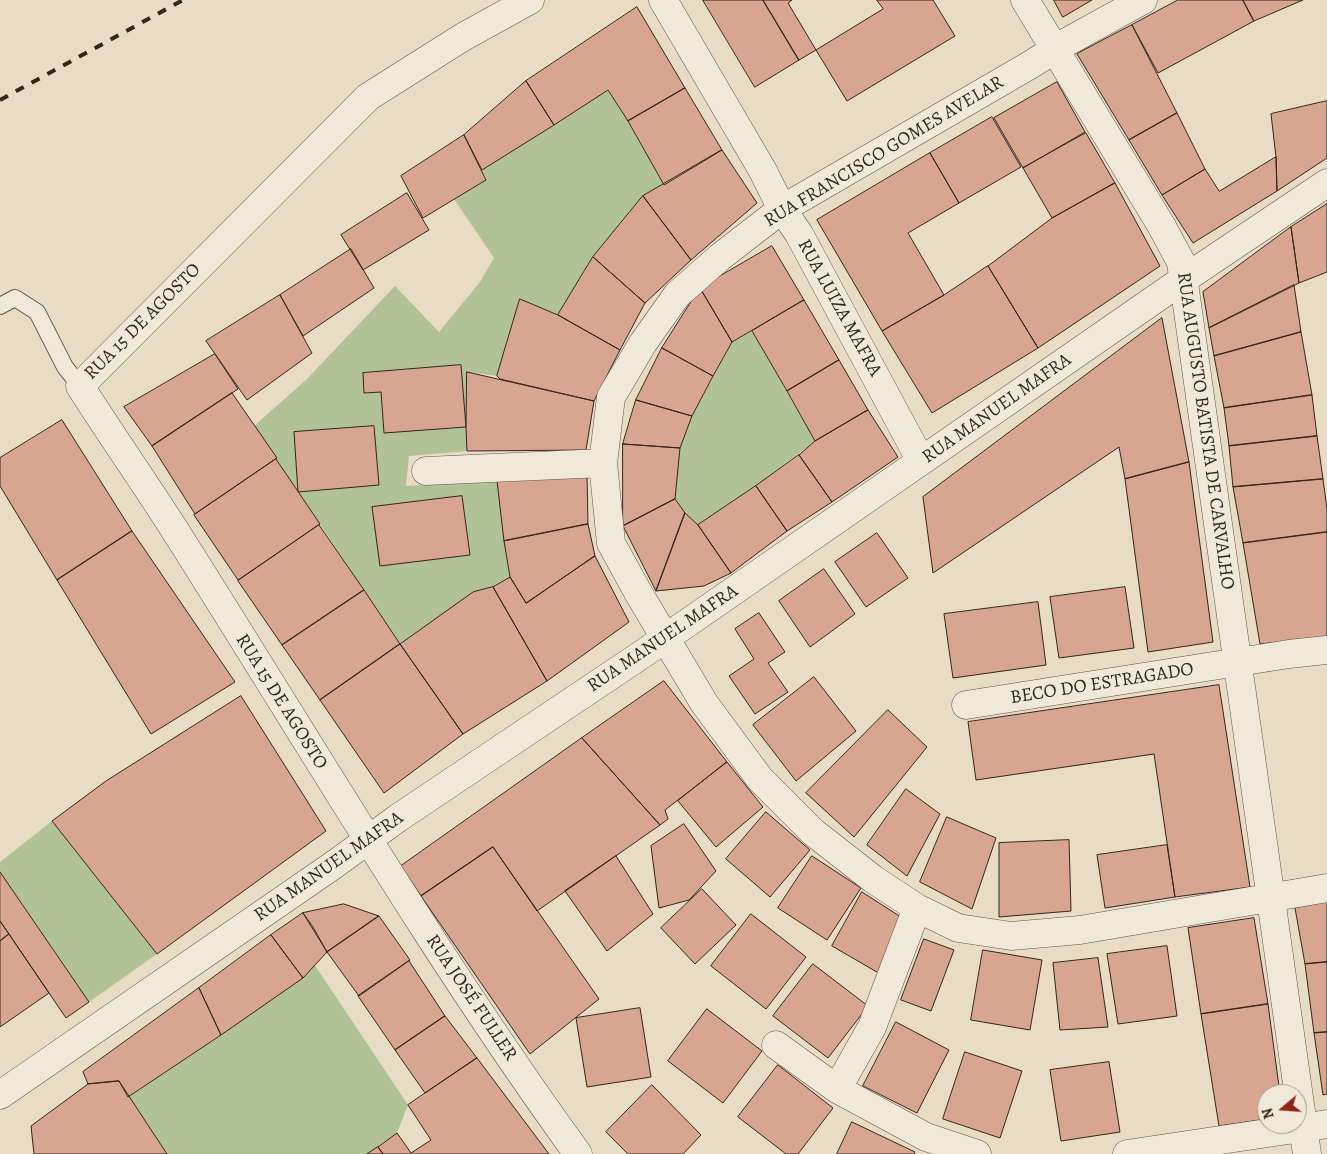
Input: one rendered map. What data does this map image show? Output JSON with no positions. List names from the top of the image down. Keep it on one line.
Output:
{"streets":{"street":["RUA FRANCISCO GOMES AVELAR","RUA LUIZA MAFRA","RUA 15 DE AGOSTO","RUA MANUEL MAFRA","RUA AUGUSTO BATISTA DE CARVALHO","BECO DO ESTRAGADO","RUA JOSÉ FULLER"]},"crossings":[["RUA FRANCISCO GOMES AVELAR","RUA LUIZA MAFRA"],["RUA FRANCISCO GOMES AVELAR","RUA MANUEL MAFRA"],["RUA FRANCISCO GOMES AVELAR","RUA AUGUSTO BATISTA DE CARVALHO"],["RUA LUIZA MAFRA","RUA MANUEL MAFRA"],["RUA 15 DE AGOSTO","RUA MANUEL MAFRA"],["RUA 15 DE AGOSTO","RUA JOSÉ FULLER"],["RUA MANUEL MAFRA","RUA AUGUSTO BATISTA DE CARVALHO"],["RUA MANUEL MAFRA","RUA JOSÉ FULLER"],["RUA AUGUSTO BATISTA DE CARVALHO","BECO DO ESTRAGADO"]],"north":"left"}
